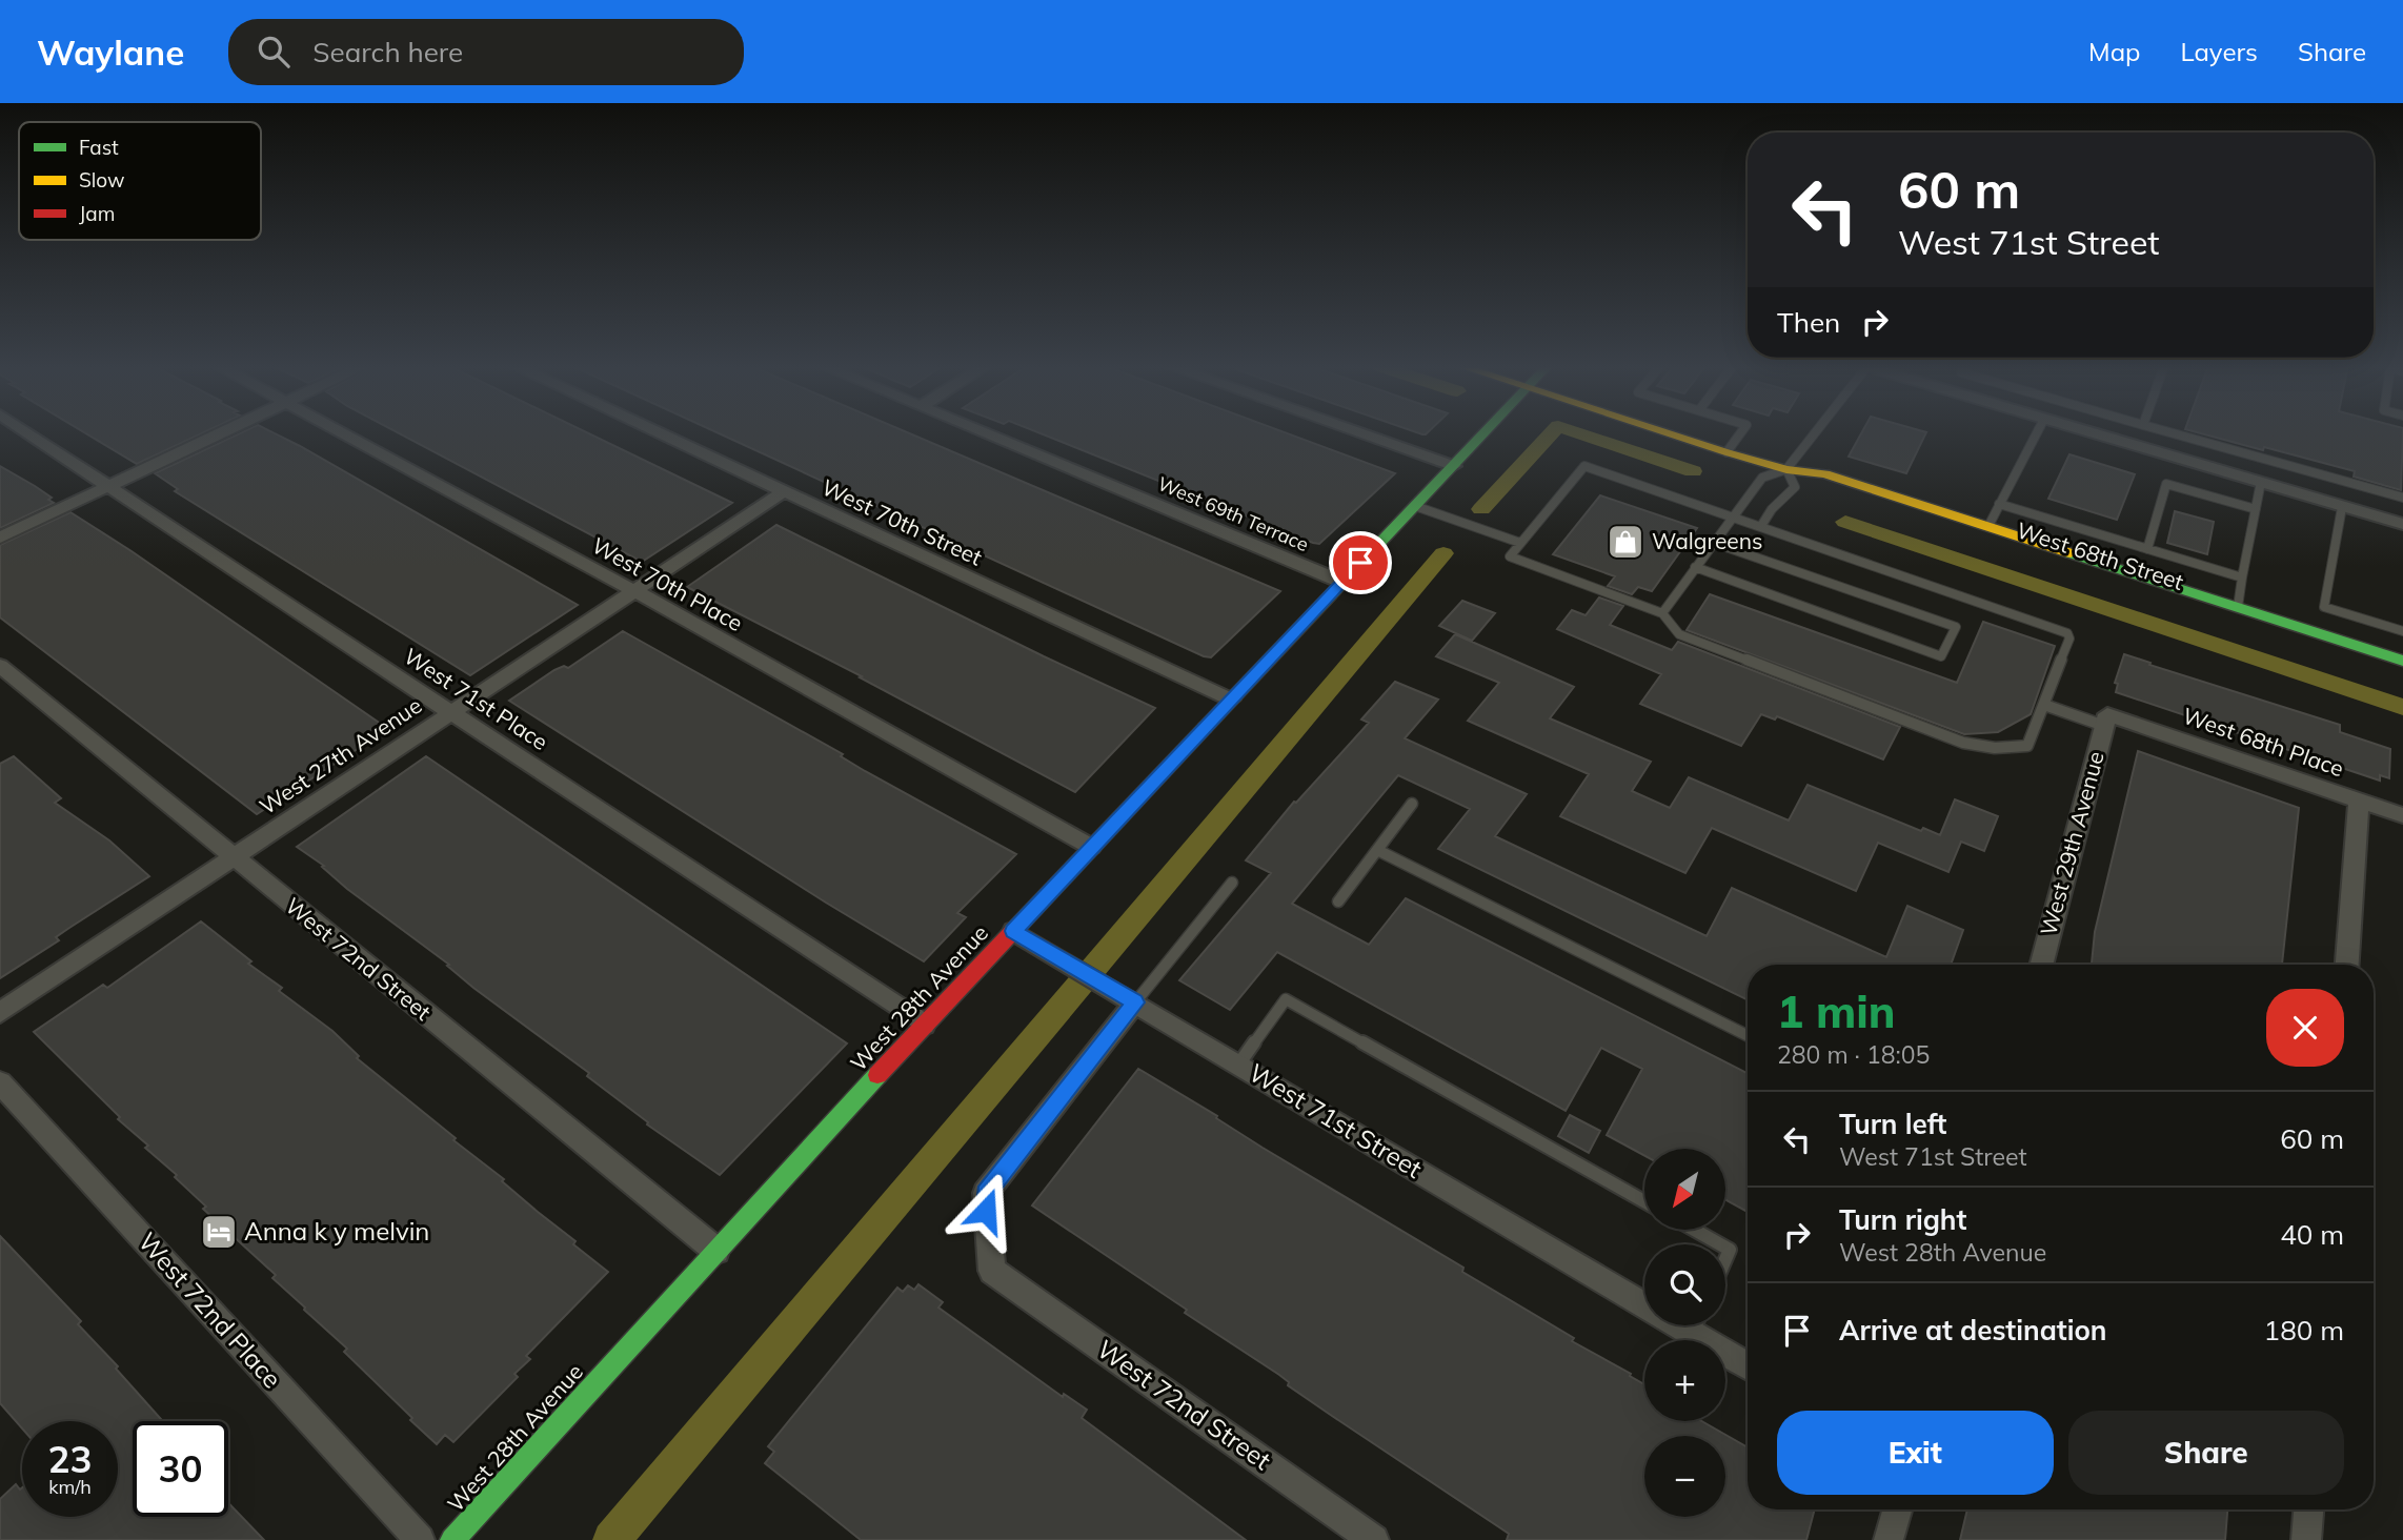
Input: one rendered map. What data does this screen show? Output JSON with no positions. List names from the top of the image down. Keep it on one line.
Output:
{"streets":{"main road":["West 68th Street","West 28th Avenue"],"street":["West 69th Terrace","West 70th Street","West 70th Place","West 71st Place","West 68th Place","West 27th Avenue","West 29th Avenue","West 72nd Street","West 71st Street","West 72nd Place"]},"crossings":[["West 69th Terrace","West 28th Avenue"],["West 70th Street","West 27th Avenue"],["West 70th Street","West 28th Avenue"],["West 70th Place","West 27th Avenue"],["West 70th Place","West 28th Avenue"],["West 71st Place","West 27th Avenue"],["West 71st Place","West 28th Avenue"],["West 68th Place","West 29th Avenue"],["West 27th Avenue","West 72nd Street"],["West 72nd Street","West 28th Avenue"],["West 72nd Street","West 71st Street"],["West 28th Avenue","West 71st Street"]],"places":{"shop":["Walgreens"],"hotel":["Anna k y melvin"]},"legend":["Fast","Slow","Jam"],"north":"bottom left","page":{"header":"Waylane","search":"Search here","nav":["Map","Layers","Share"],"turn":["60 m","West 71st Street"],"then":"Then","heading":["1 min","280 m · 18:05"],"list":[{"name":"Turn left","note":"West 71st Street","value":"60 m"},{"name":"Turn right","note":"West 28th Avenue","value":"40 m"},{"name":"Arrive at destination","value":"180 m"}],"map_buttons":["+","−"],"buttons":["Exit","Share"],"speed":"23 km/h","limit":"30"}}
